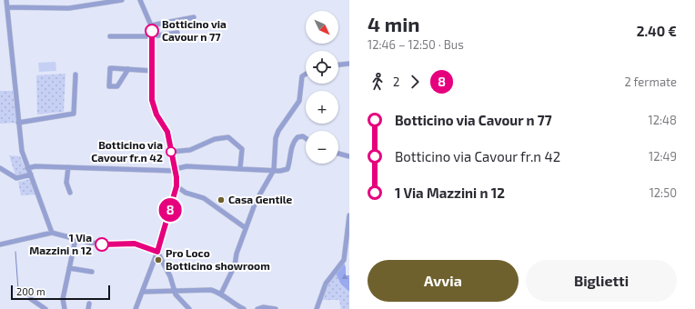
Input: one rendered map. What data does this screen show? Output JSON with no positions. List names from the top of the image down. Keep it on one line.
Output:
{"places":["Botticino via Cavour n 77","Botticino via Cavour fr.n 42","Casa Gentile","1 Via Mazzini n 12","Pro Loco Botticino showroom"],"lines":["bus line 8"],"scale_bar":"200 m","north":"bottom right","page":{"on_map":"8","heading":["4 min","12:46 – 12:50 · Bus","2.40 €"],"map_buttons":["+","−"],"legs":["2","8","2 fermate"],"list":[{"name":"Botticino via Cavour n 77","value":"12:48"},{"name":"Botticino via Cavour fr.n 42","value":"12:49"},{"name":"1 Via Mazzini n 12","value":"12:50"}],"buttons":["Avvia","Biglietti"],"scale":"200 m"}}
